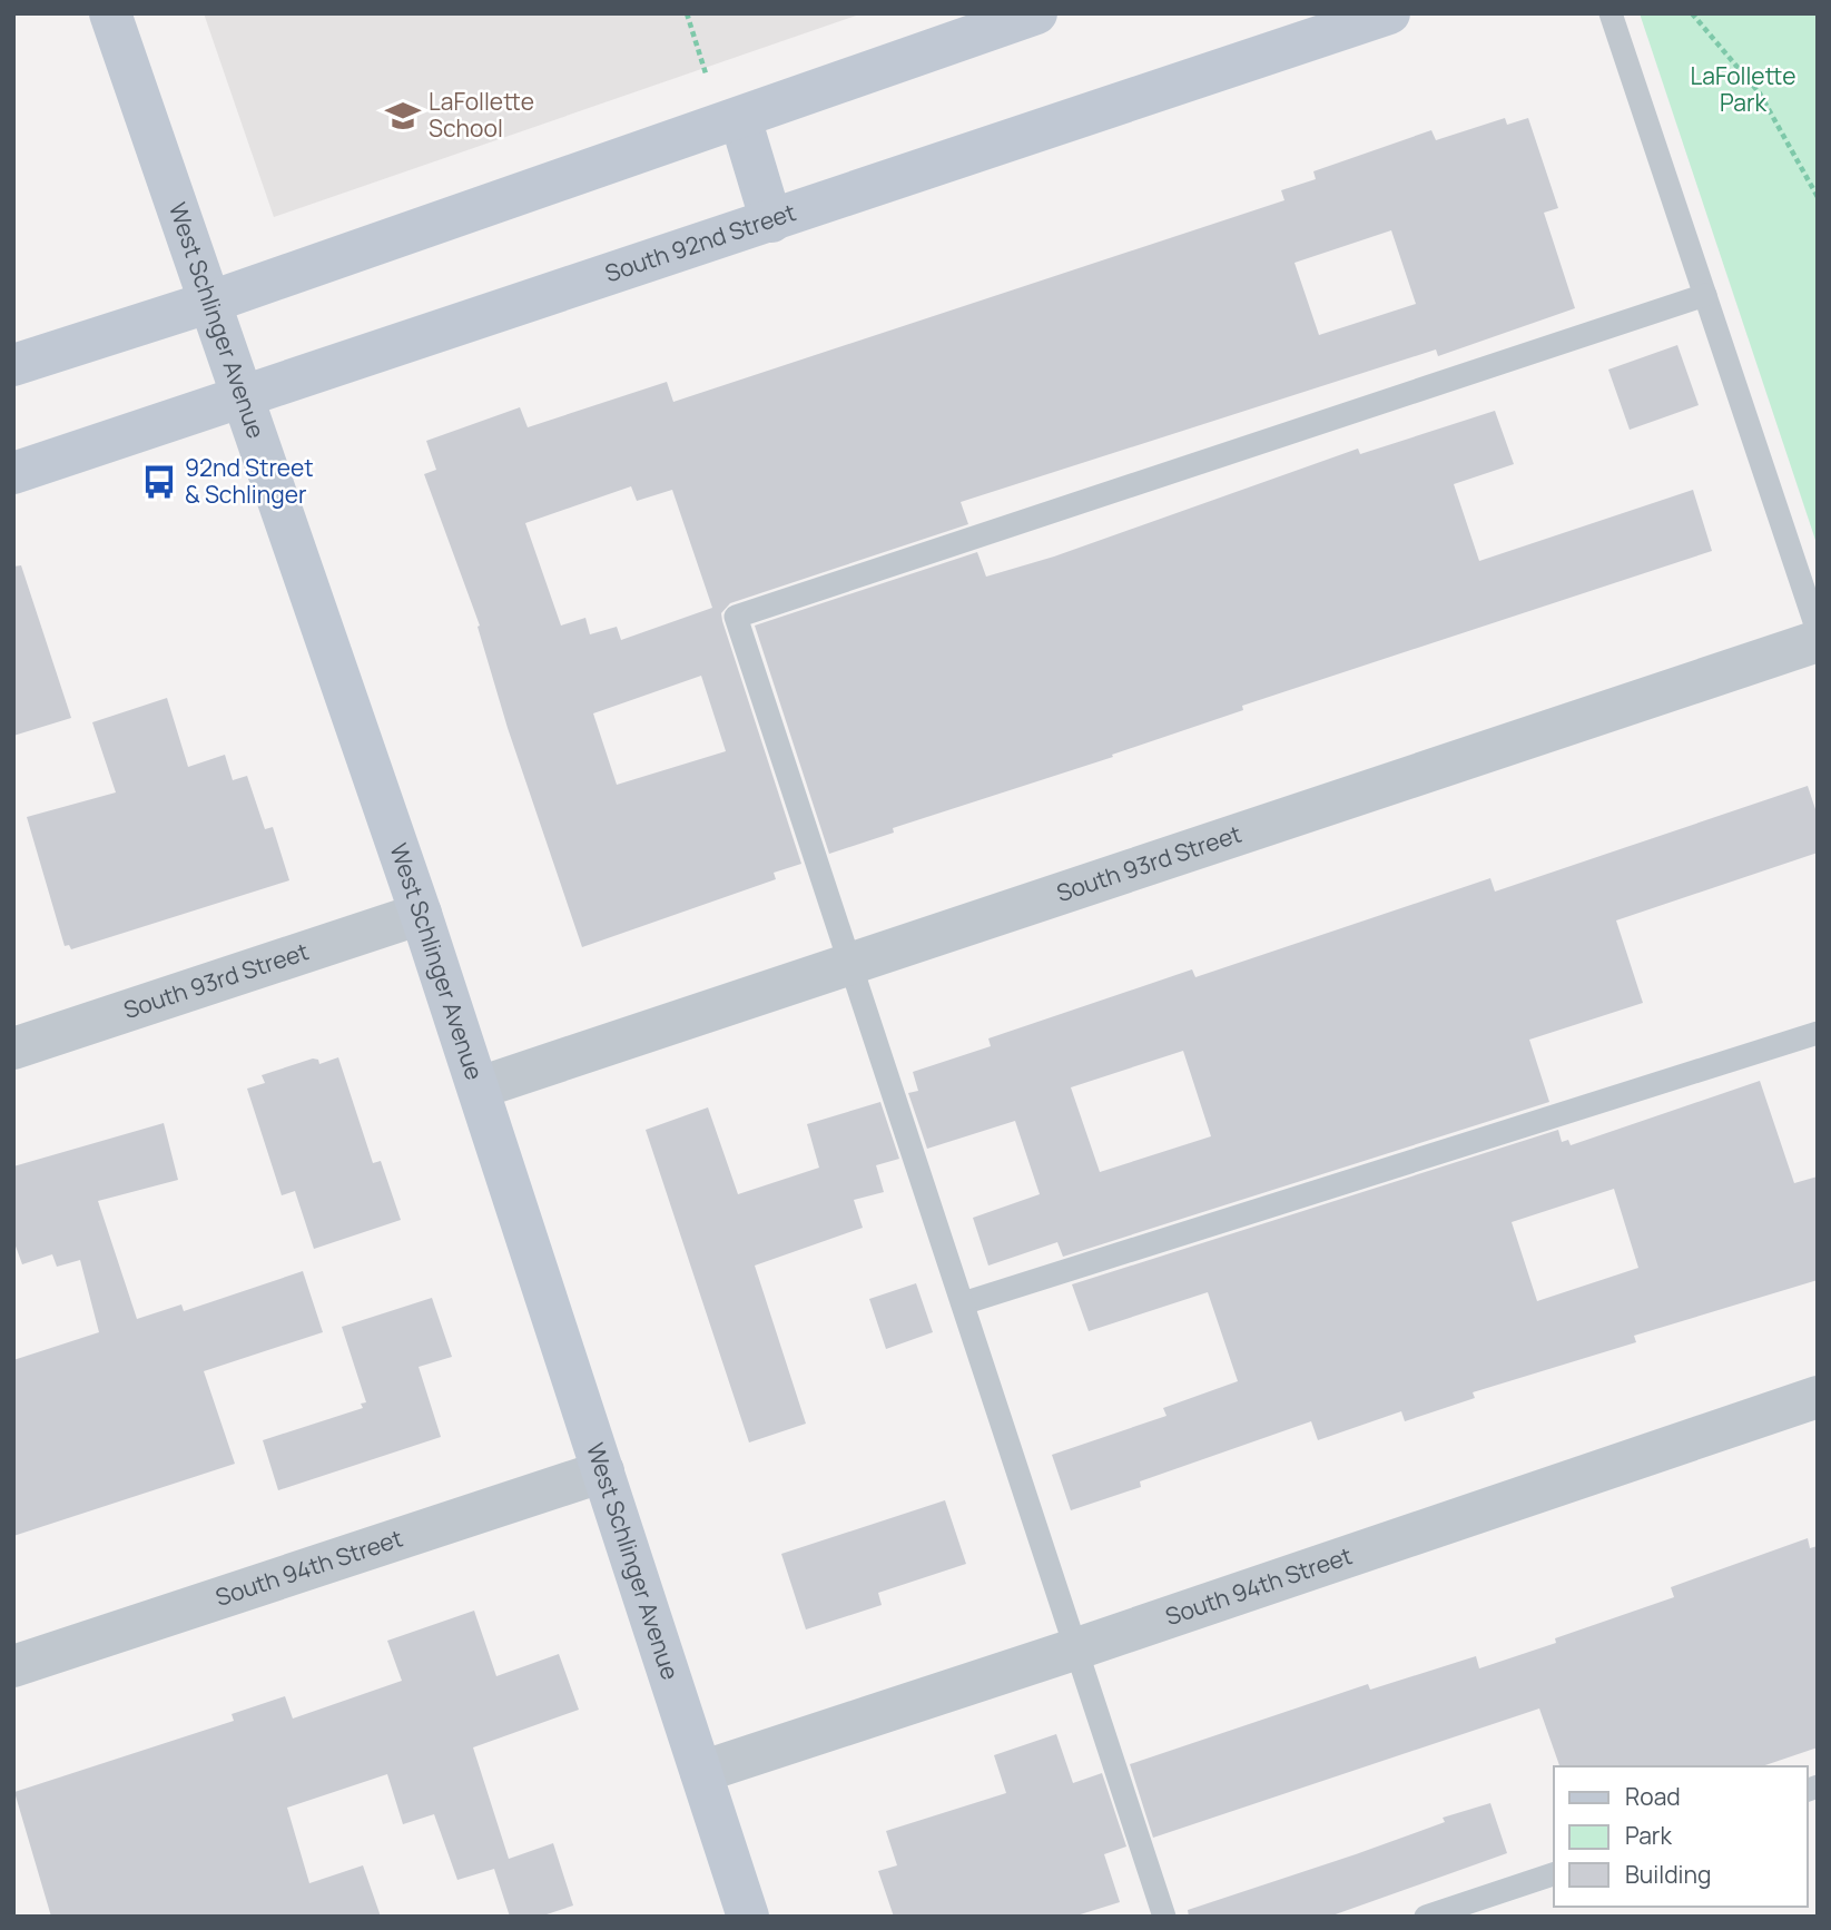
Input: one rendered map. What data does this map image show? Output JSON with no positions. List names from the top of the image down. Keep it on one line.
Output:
{"streets":{"street":["South 92nd Street","West Schlinger Avenue","South 93rd Street","South 94th Street"]},"crossings":[["South 92nd Street","West Schlinger Avenue"],["West Schlinger Avenue","South 93rd Street"],["West Schlinger Avenue","South 94th Street"]],"parks":["LaFollette Park"],"places":{"school or university":["LaFollette School"],"bus stop":["92nd Street & Schlinger"]},"legend":["Road","Park","Building"]}
